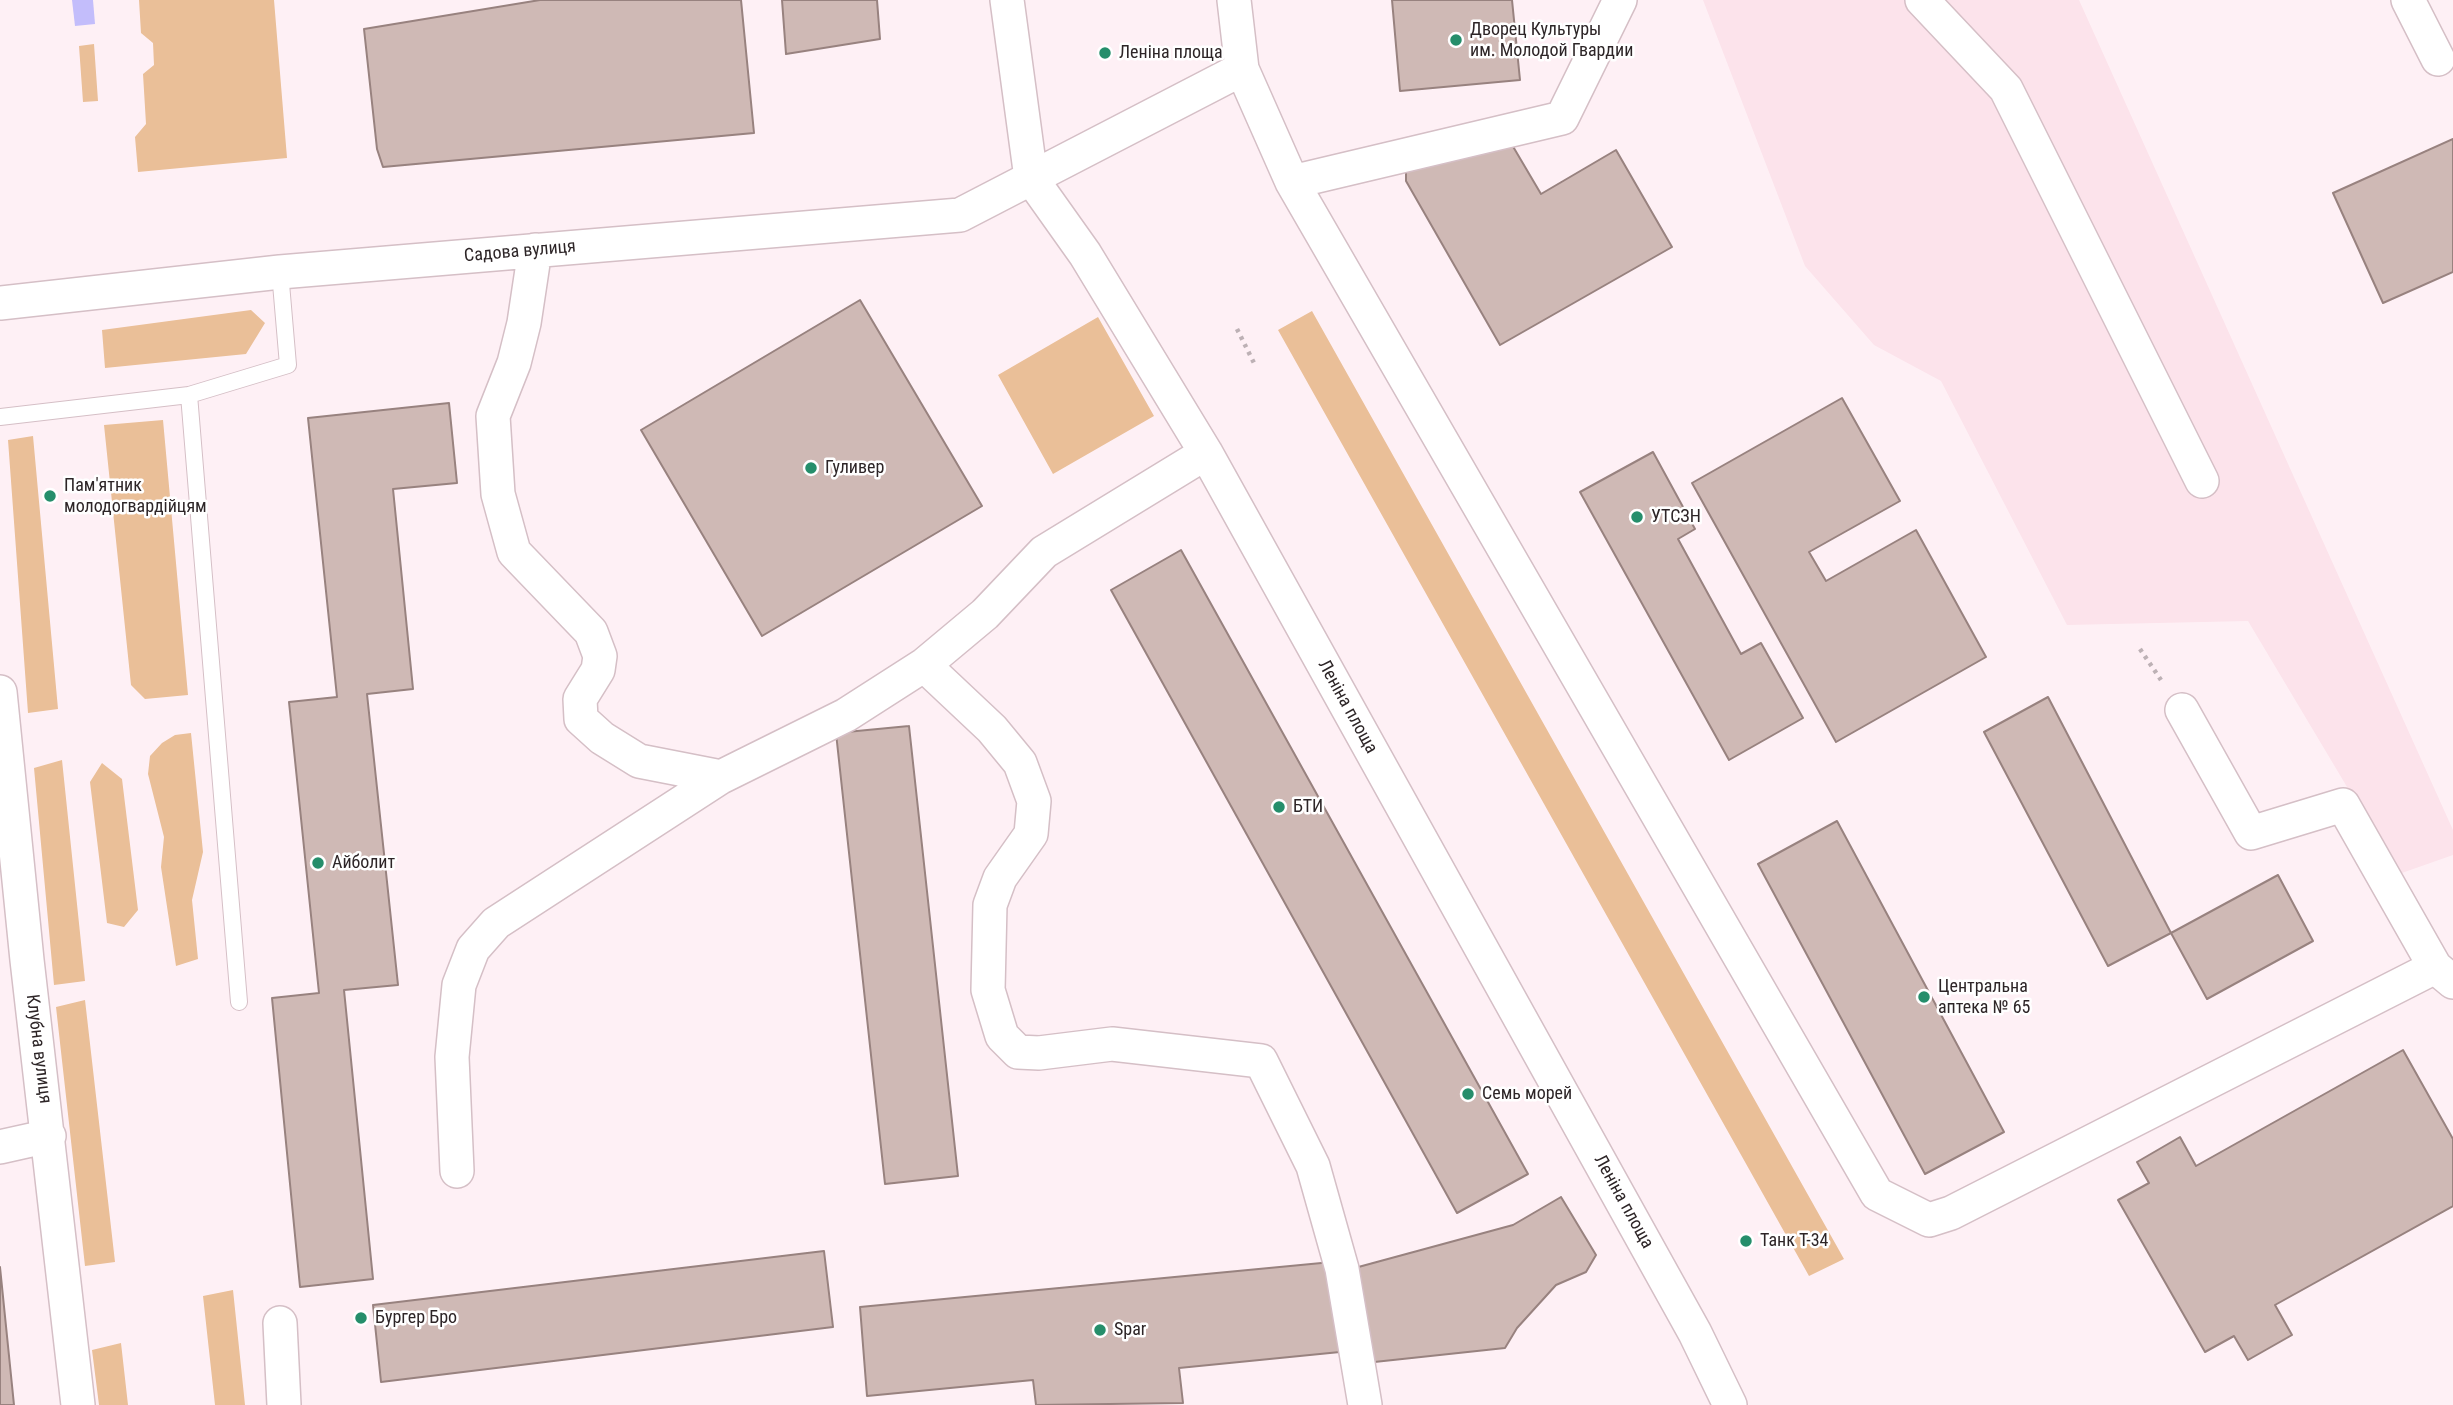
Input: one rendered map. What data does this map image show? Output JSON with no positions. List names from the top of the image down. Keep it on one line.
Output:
{"streets":{"street":["Садова вулиця","Леніна площа","Клубна вулиця"]},"crossings":[["Садова вулиця","Леніна площа"]],"places":["Дворец Культуры им. Молодой Гвардии","Леніна площа","Гуливер","Пам'ятник молодогвардійцям","УТСЗН","БТИ","Айболит","Центральна аптека № 65","Семь морей","Танк Т-34","Бургер Бро","Spar"]}
